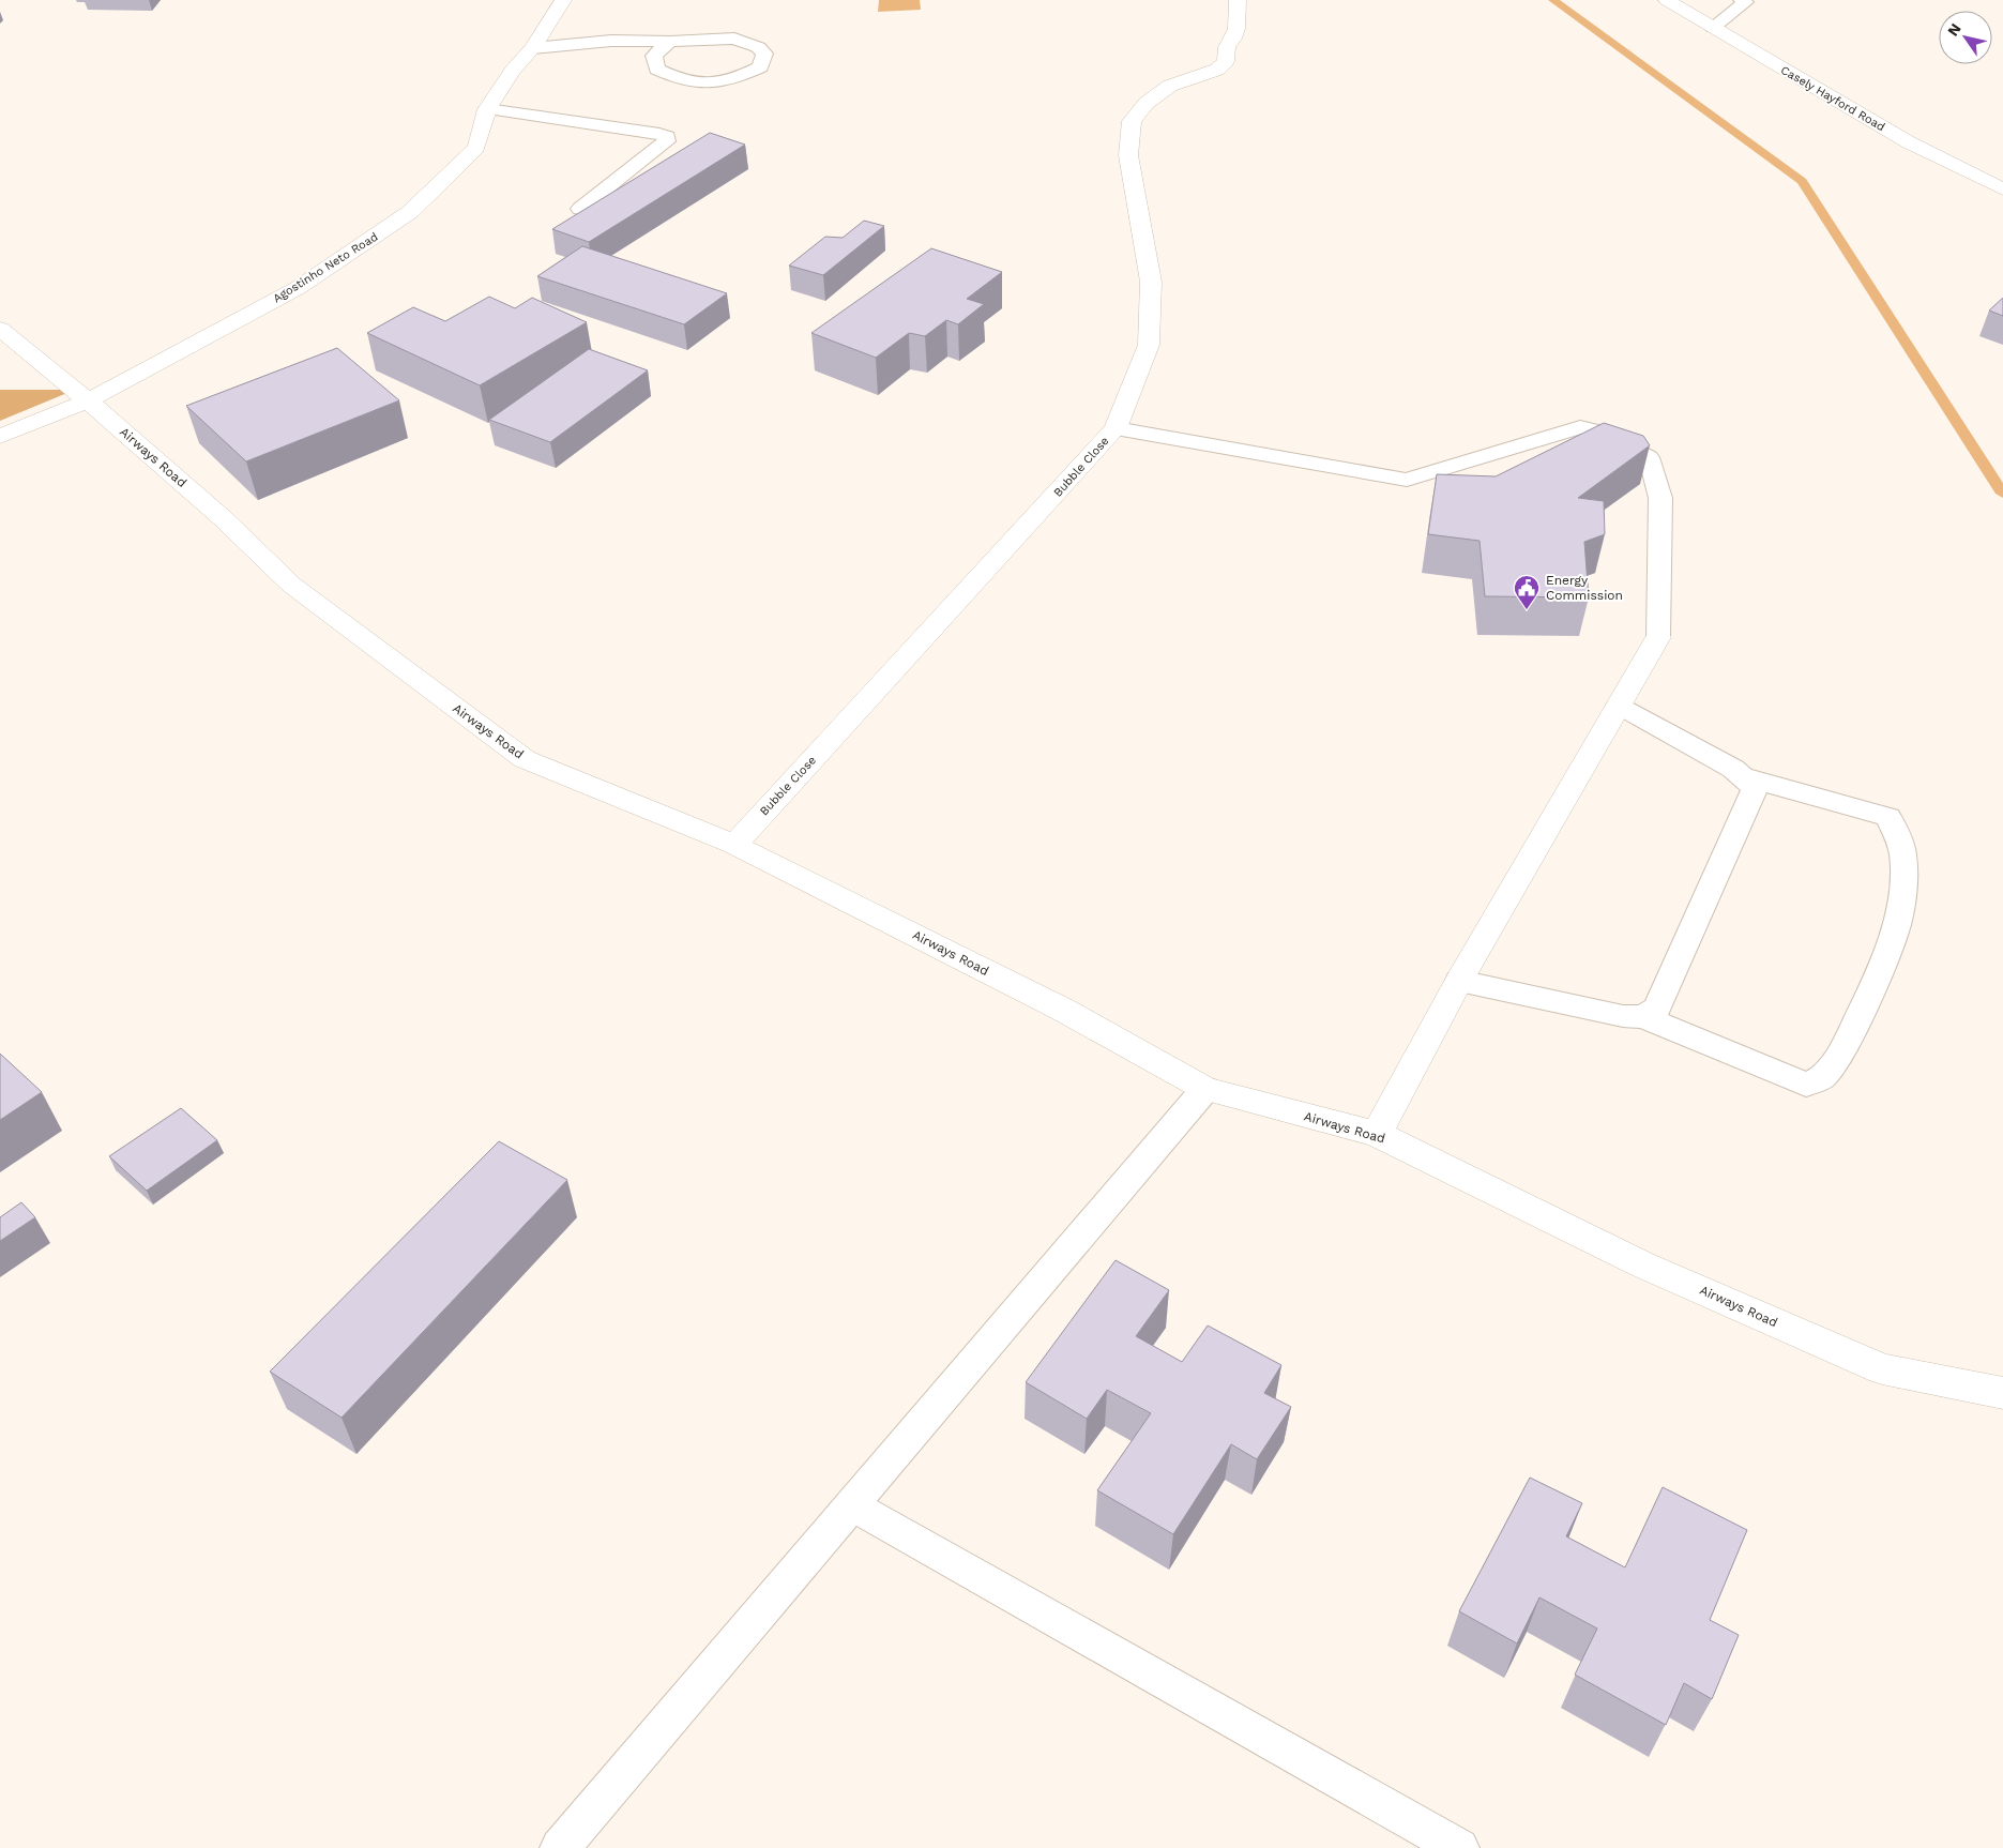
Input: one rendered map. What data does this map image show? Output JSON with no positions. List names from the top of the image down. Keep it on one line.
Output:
{"streets":{"street":["Casely Hayford Road","Agostinho Neto Road","Airways Road","Bubble Close"]},"crossings":[["Agostinho Neto Road","Airways Road"],["Airways Road","Bubble Close"]],"places":{"public building":["Energy Commission"]},"north":"top left"}
